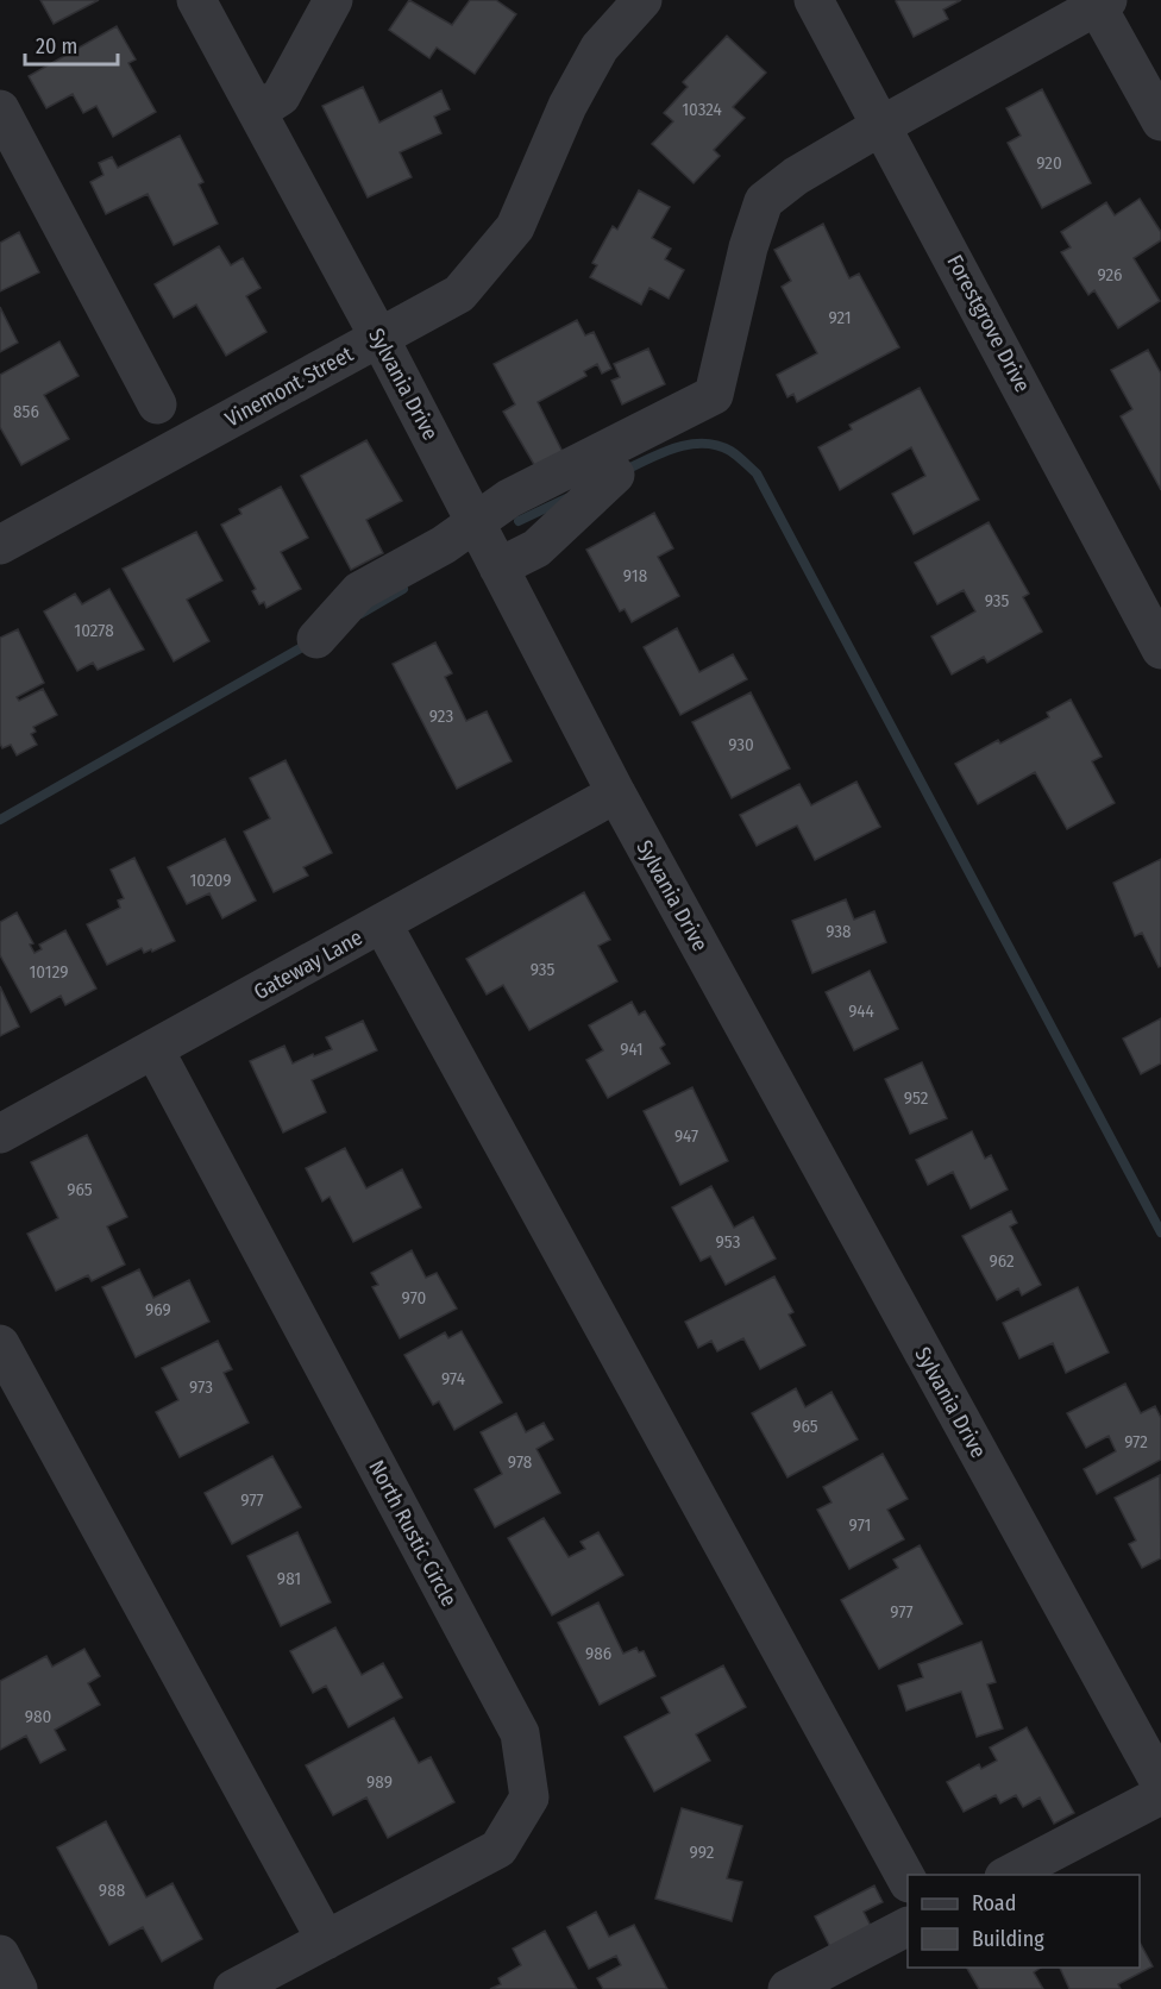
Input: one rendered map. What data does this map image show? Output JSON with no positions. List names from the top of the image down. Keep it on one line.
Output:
{"streets":{"street":["Forestgrove Drive","Sylvania Drive","Vinemont Street","Gateway Lane","North Rustic Circle"]},"crossings":[["Sylvania Drive","Vinemont Street"],["Sylvania Drive","Gateway Lane"],["Gateway Lane","North Rustic Circle"]],"house_numbers":["10324","920","926","921","856","918","935","10278","923","930","10209","938","935","10129","944","941","952","947","965","953","962","970","969","974","973","965","972","978","977","971","981","977","986","980","989","992","988"],"legend":["Road","Building"],"scale_bar":"20 m"}
